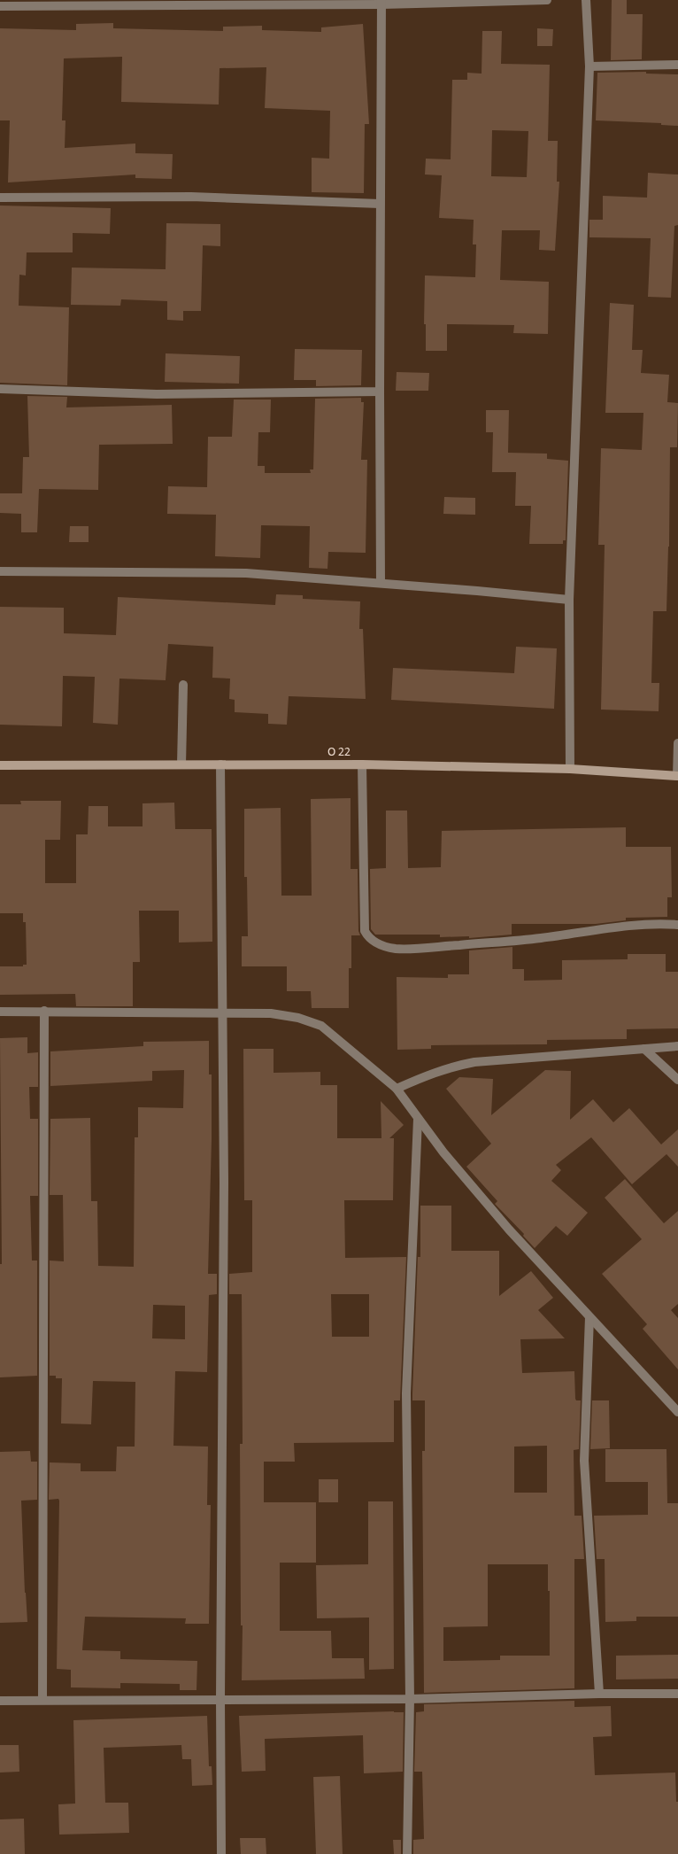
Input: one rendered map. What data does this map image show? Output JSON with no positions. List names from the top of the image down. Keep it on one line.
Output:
{"streets":{"street":["O 22"]}}
